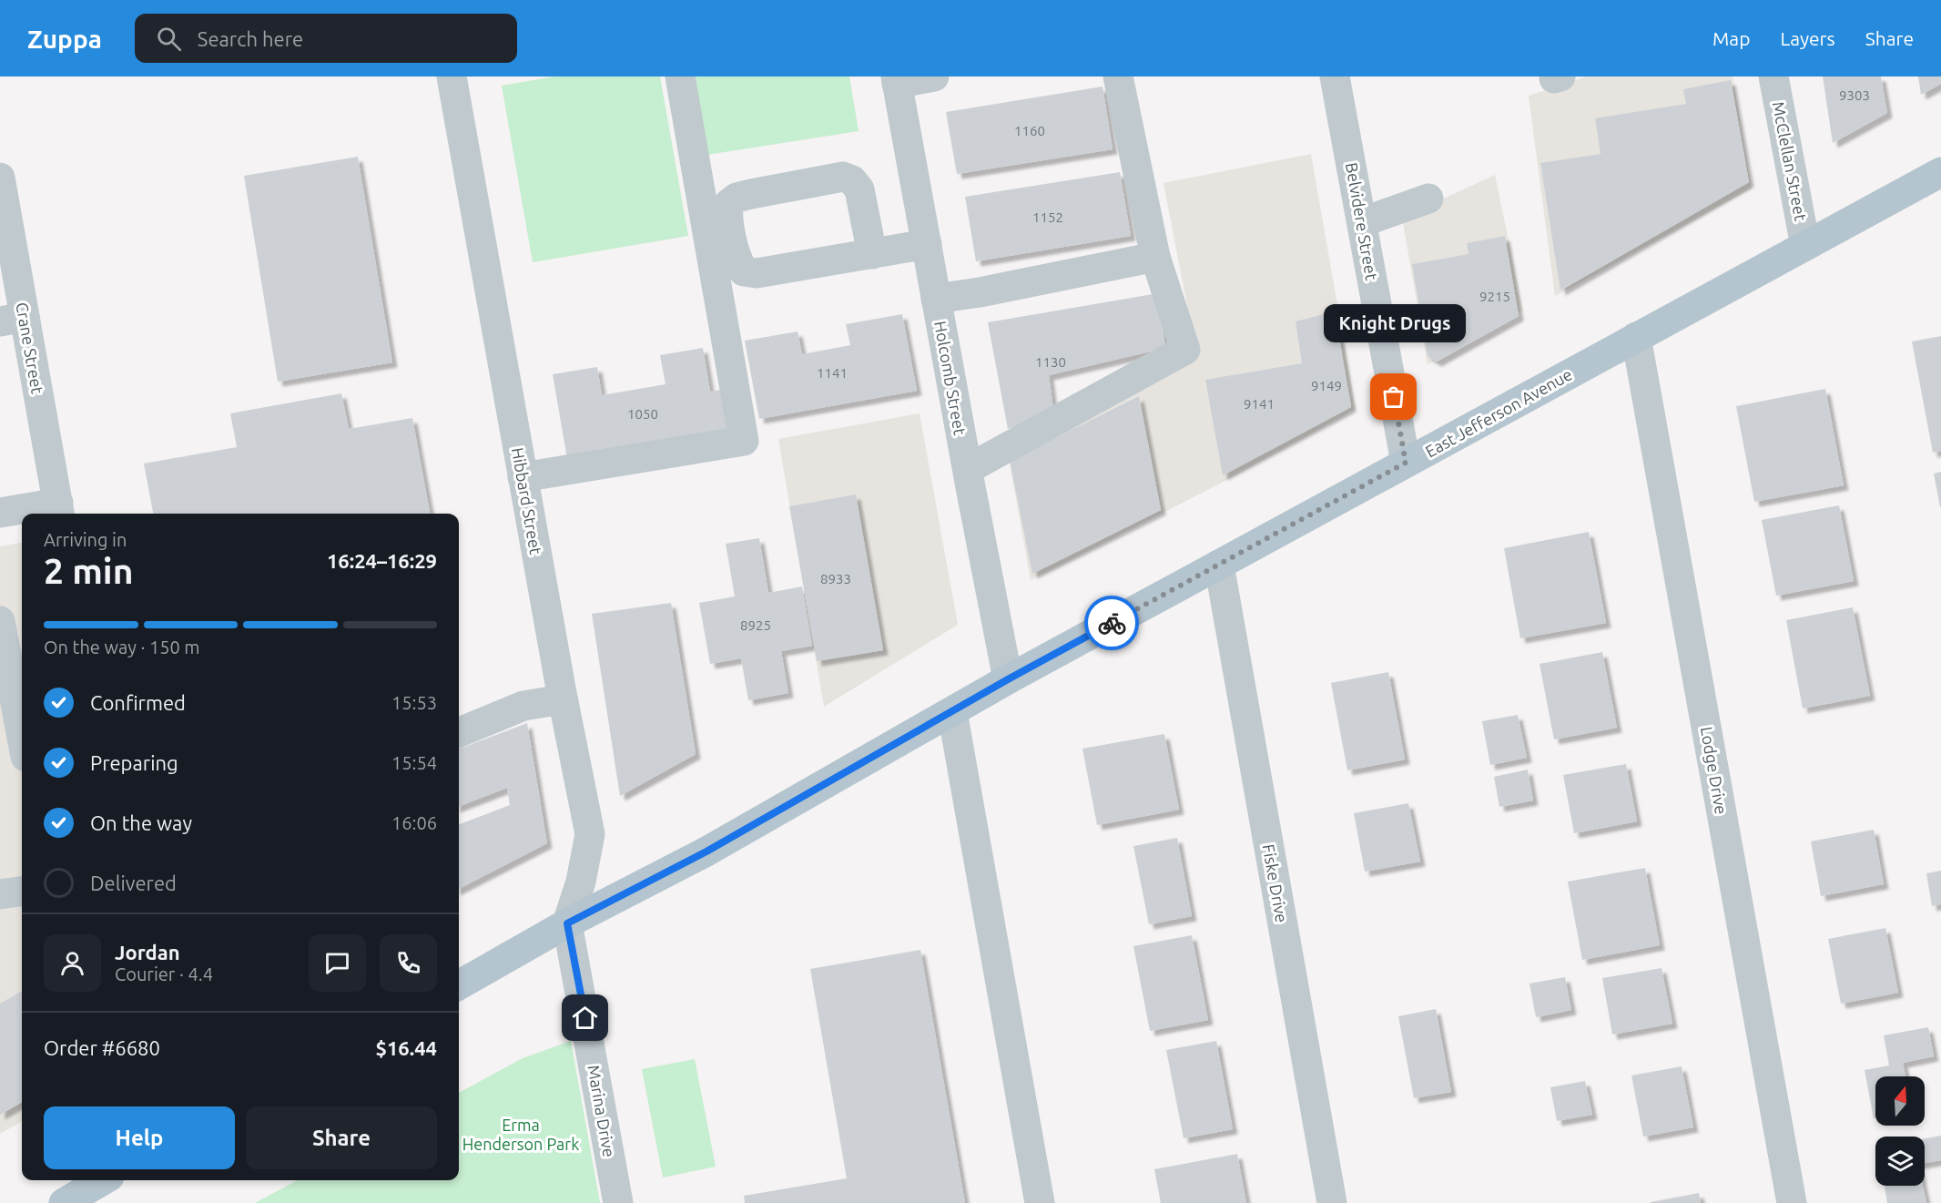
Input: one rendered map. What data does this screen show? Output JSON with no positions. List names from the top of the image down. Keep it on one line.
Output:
{"streets":{"main road":["East Jefferson Avenue"],"street":["McClellan Street","Belvidere Street","Crane Street","Holcomb Street","Hibbard Street","Lodge Drive","Fiske Drive","Marina Drive"]},"crossings":[["McClellan Street","East Jefferson Avenue"],["Belvidere Street","East Jefferson Avenue"],["Holcomb Street","East Jefferson Avenue"],["East Jefferson Avenue","Hibbard Street"],["East Jefferson Avenue","Lodge Drive"],["East Jefferson Avenue","Fiske Drive"],["East Jefferson Avenue","Marina Drive"],["Hibbard Street","Marina Drive"]],"parks":["Erma Henderson Park"],"places":["Knight Drugs"],"house_numbers":["9303","1160","1152","9215","1130","1141","9149","9141","1050","8933","8925"],"north":"top","page":{"header":"Zuppa","search":"Search here","nav":["Map","Layers","Share"],"bubble":"Knight Drugs","heading":["2 min","Arriving in","16:24–16:29"],"panel":["Jordan","Courier · 4.4","Order #6680","$16.44"],"bar":"On the way · 150 m","list":[["Confirmed","15:53"],["Preparing","15:54"],["On the way","16:06"],"Delivered"],"buttons":["Help","Share"]}}
